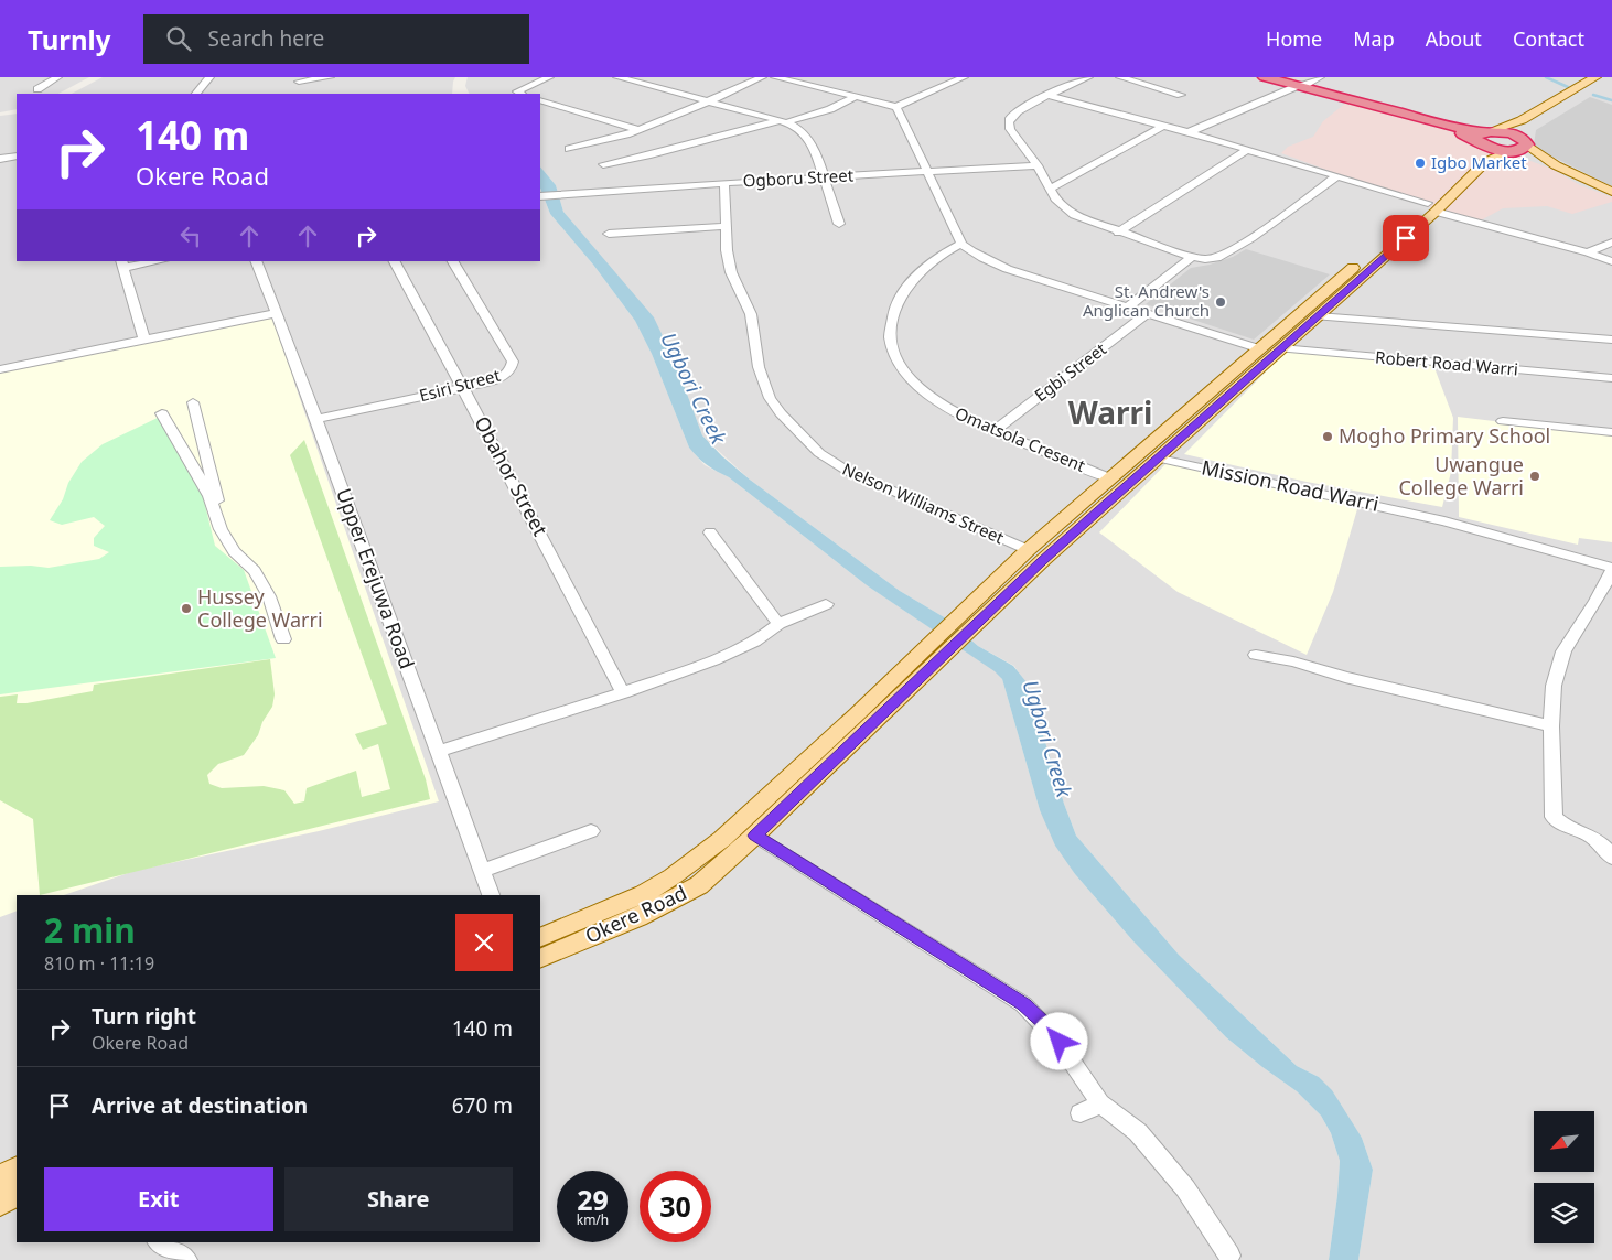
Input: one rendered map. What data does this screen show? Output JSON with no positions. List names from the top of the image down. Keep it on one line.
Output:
{"streets":{"main road":["Okere Road"],"street":["Ogboru Street","Robert Road Warri","Egbi Street","Esiri Street","Omatsola Cresent","Obahor Street","Mission Road Warri","Nelson Williams Street","Upper Erejuwa Road"]},"crossings":[["Ogboru Street","Nelson Williams Street"],["Robert Road Warri","Okere Road"],["Egbi Street","Omatsola Cresent"],["Esiri Street","Obahor Street"],["Esiri Street","Upper Erejuwa Road"],["Omatsola Cresent","Okere Road"],["Mission Road Warri","Okere Road"],["Nelson Williams Street","Okere Road"]],"districts":["Warri"],"water":["Ugbori Creek"],"places":["Igbo Market","St. Andrew's Anglican Church","Mogho Primary School","Uwangue College Warri","Hussey College Warri"],"north":"bottom left","page":{"header":"Turnly","search":"Search here","nav":["Home","Map","About","Contact"],"turn":["140 m","Okere Road"],"heading":["2 min","810 m · 11:19"],"list":[{"name":"Turn right","note":"Okere Road","value":"140 m"},{"name":"Arrive at destination","value":"670 m"}],"buttons":["Exit","Share"],"speed":"29 km/h","limit":"30"}}
